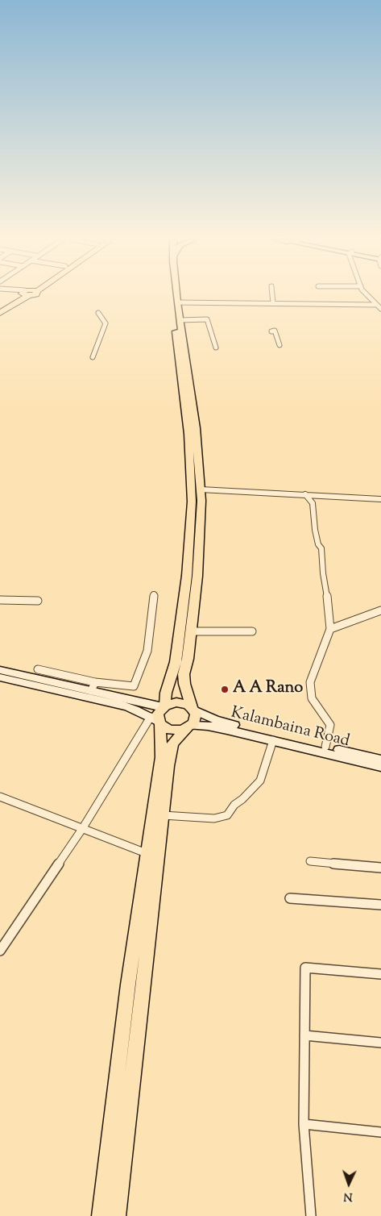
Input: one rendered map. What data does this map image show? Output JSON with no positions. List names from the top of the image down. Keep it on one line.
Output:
{"streets":{"main road":["Kalambaina Road"]},"places":["A A Rano"],"north":"bottom"}
